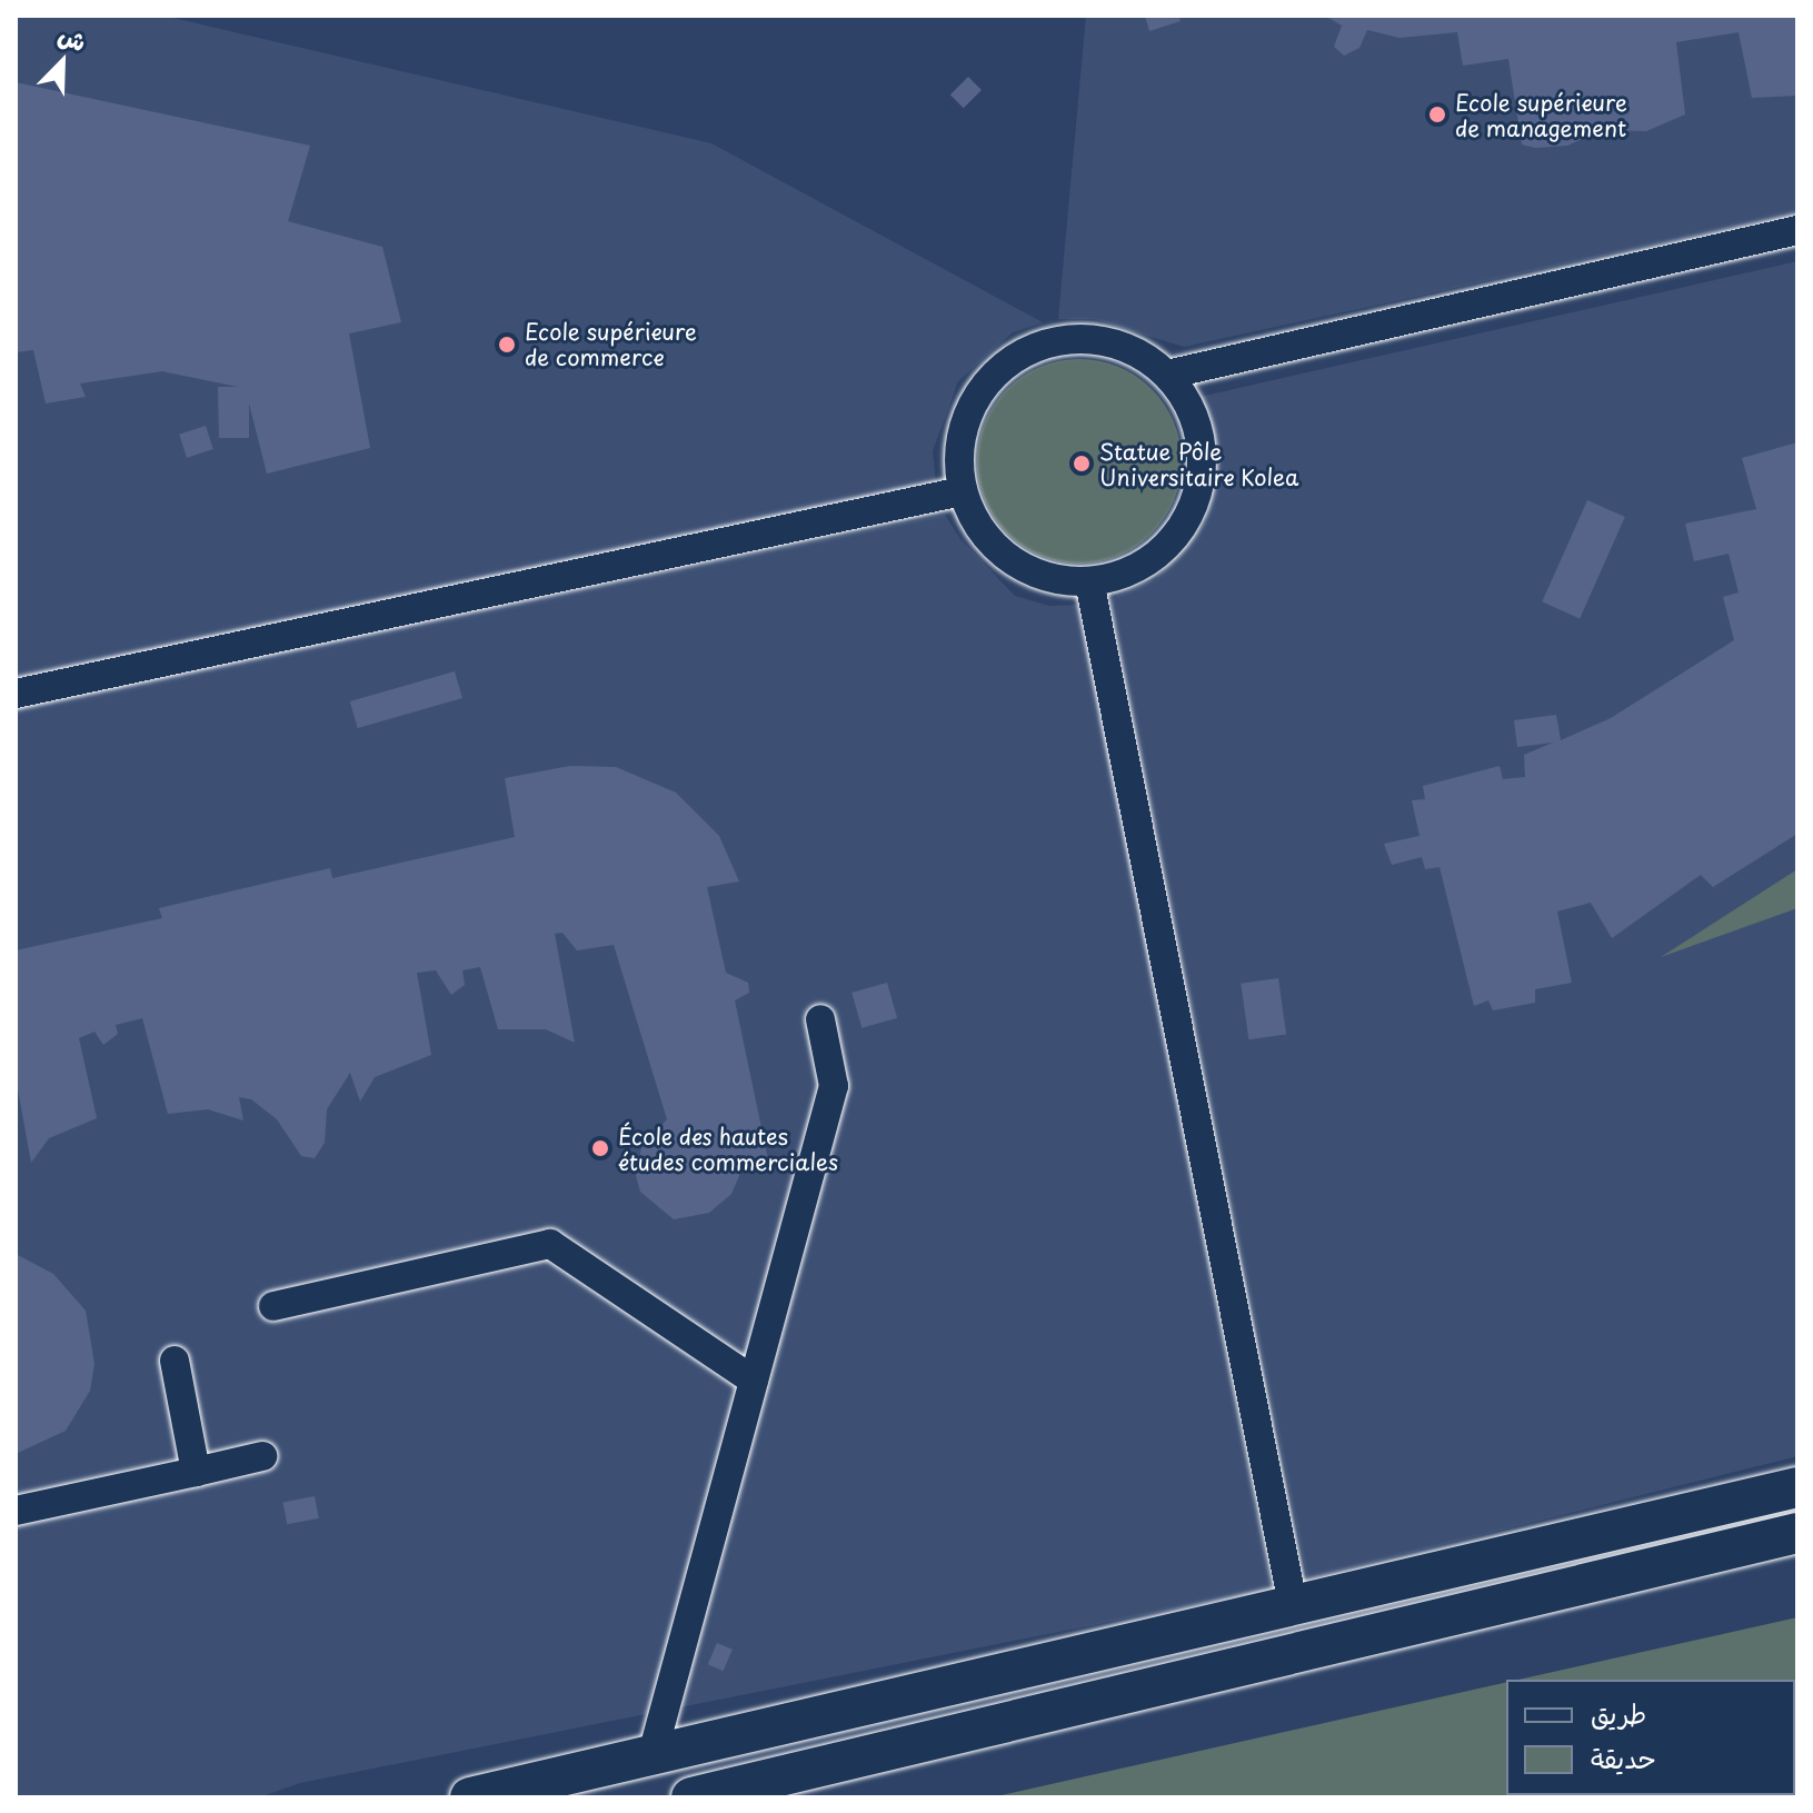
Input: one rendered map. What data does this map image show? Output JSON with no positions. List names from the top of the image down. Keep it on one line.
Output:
{"places":["Ecole supérieure de management","Ecole supérieure de commerce","Statue Pôle Universitaire Kolea","École des hautes études commerciales"],"legend":["طريق","حديقة"],"north":"top right"}
